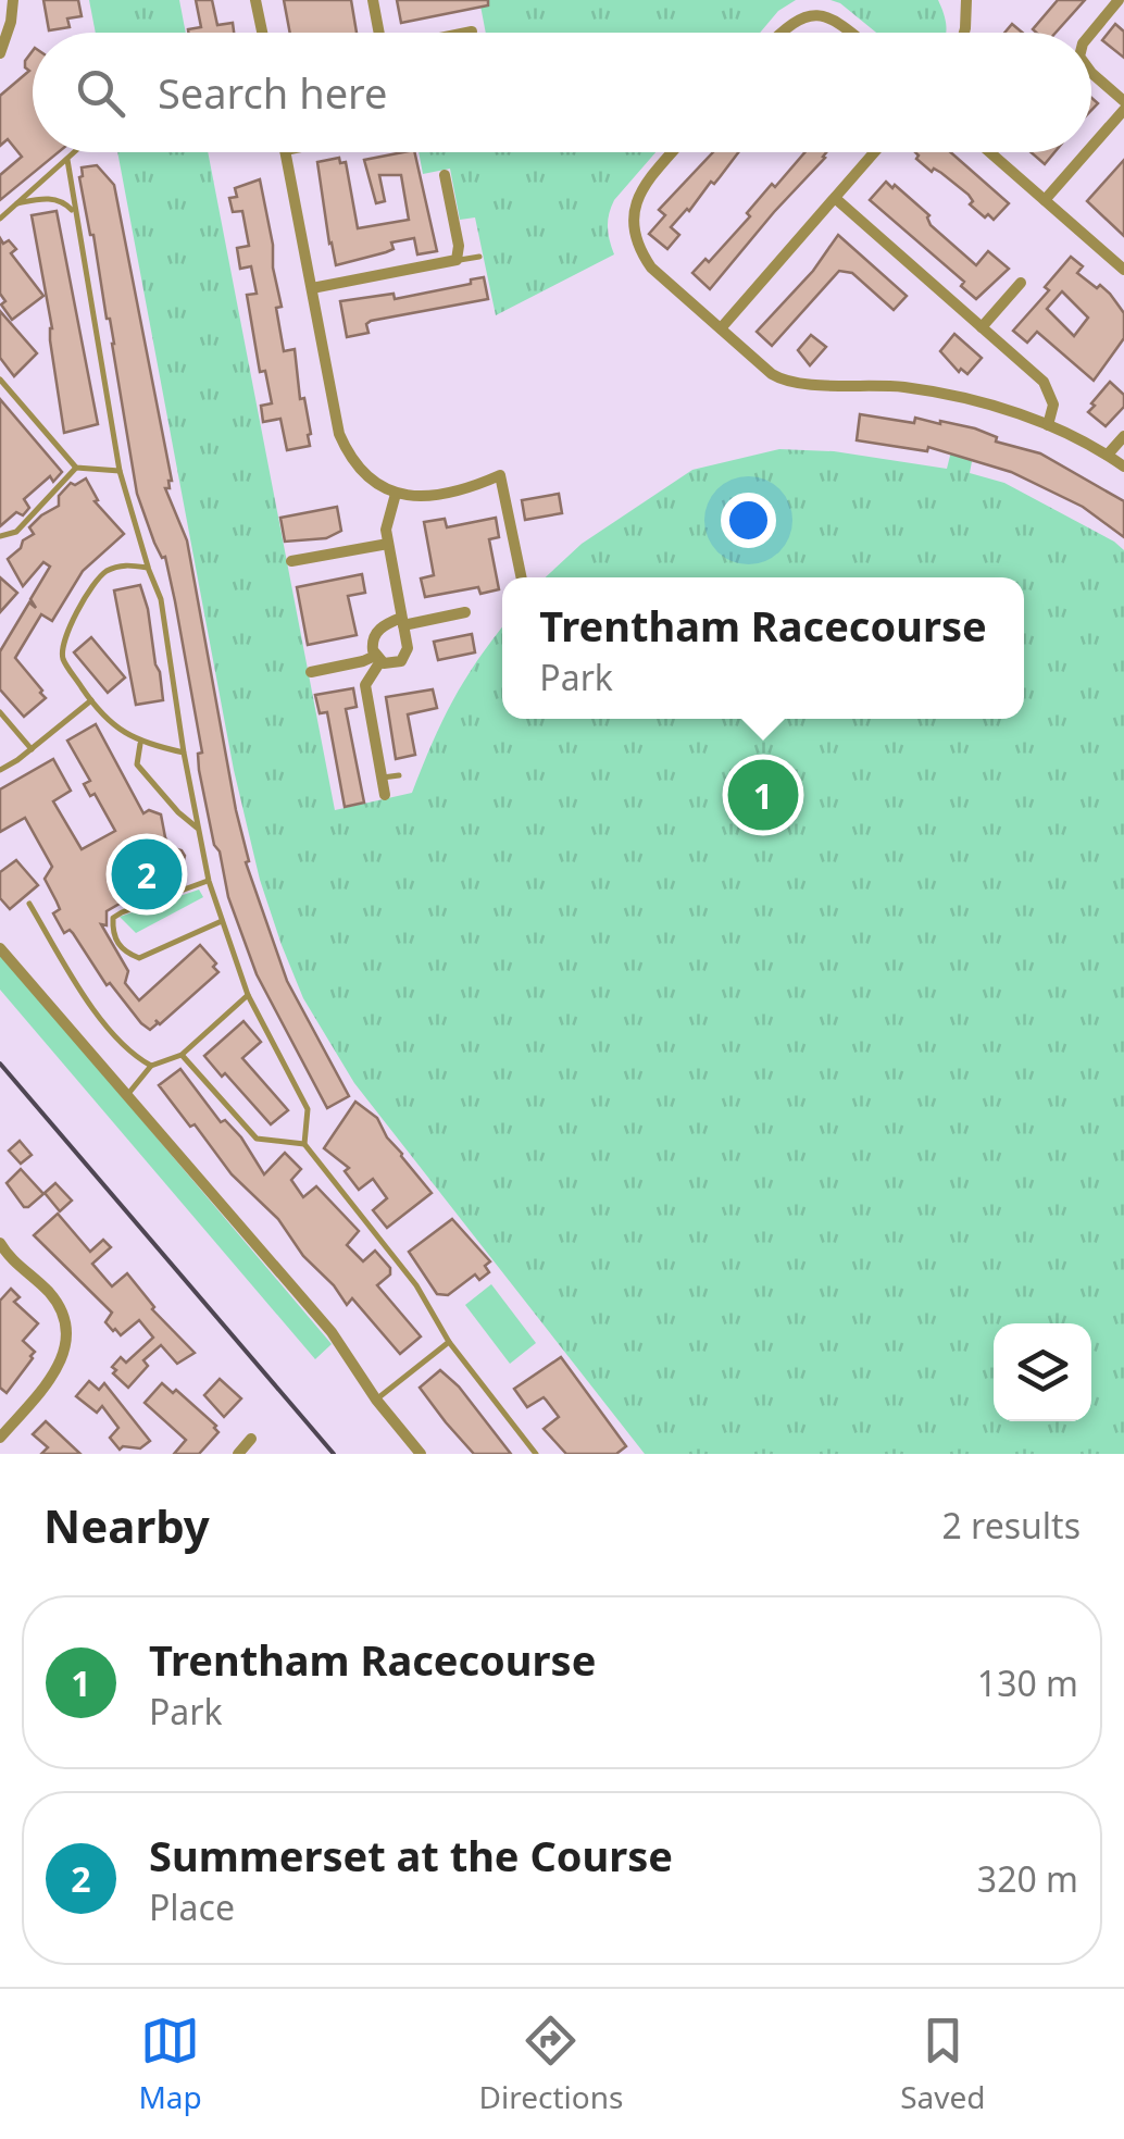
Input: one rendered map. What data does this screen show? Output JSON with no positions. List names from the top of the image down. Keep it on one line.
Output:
{"page":{"search":"Search here","popup":["Trentham Racecourse","Park"],"pins":["1","2"],"heading":["Nearby","2 results"],"list":[{"mark":"1","name":"Trentham Racecourse","note":"Park","value":"130 m"},{"mark":"2","name":"Summerset at the Course","note":"Place","value":"320 m"}],"nav":["Map","Directions","Saved"]}}
